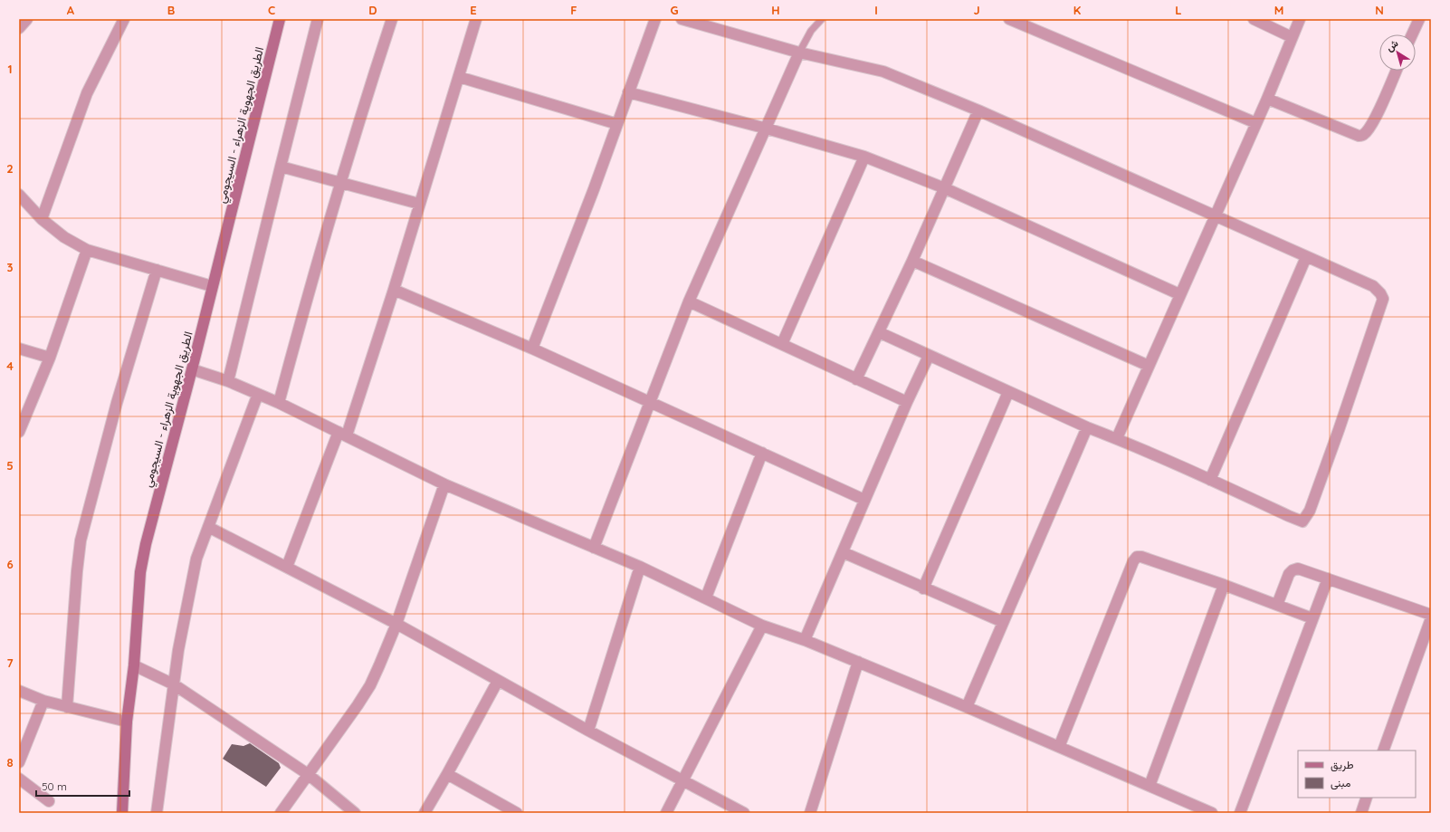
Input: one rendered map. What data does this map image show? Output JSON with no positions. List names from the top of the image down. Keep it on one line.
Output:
{"streets":{"main road":["الطريق الجهوية الزهراء - السيجومي"]},"legend":["طريق","مبنى"],"scale_bar":"50 m","north":"top left","grid":{"columns":["A","B","C","D","E","F","G","H","I","J","K","L","M","N"],"rows":["1","2","3","4","5","6","7","8"]}}
